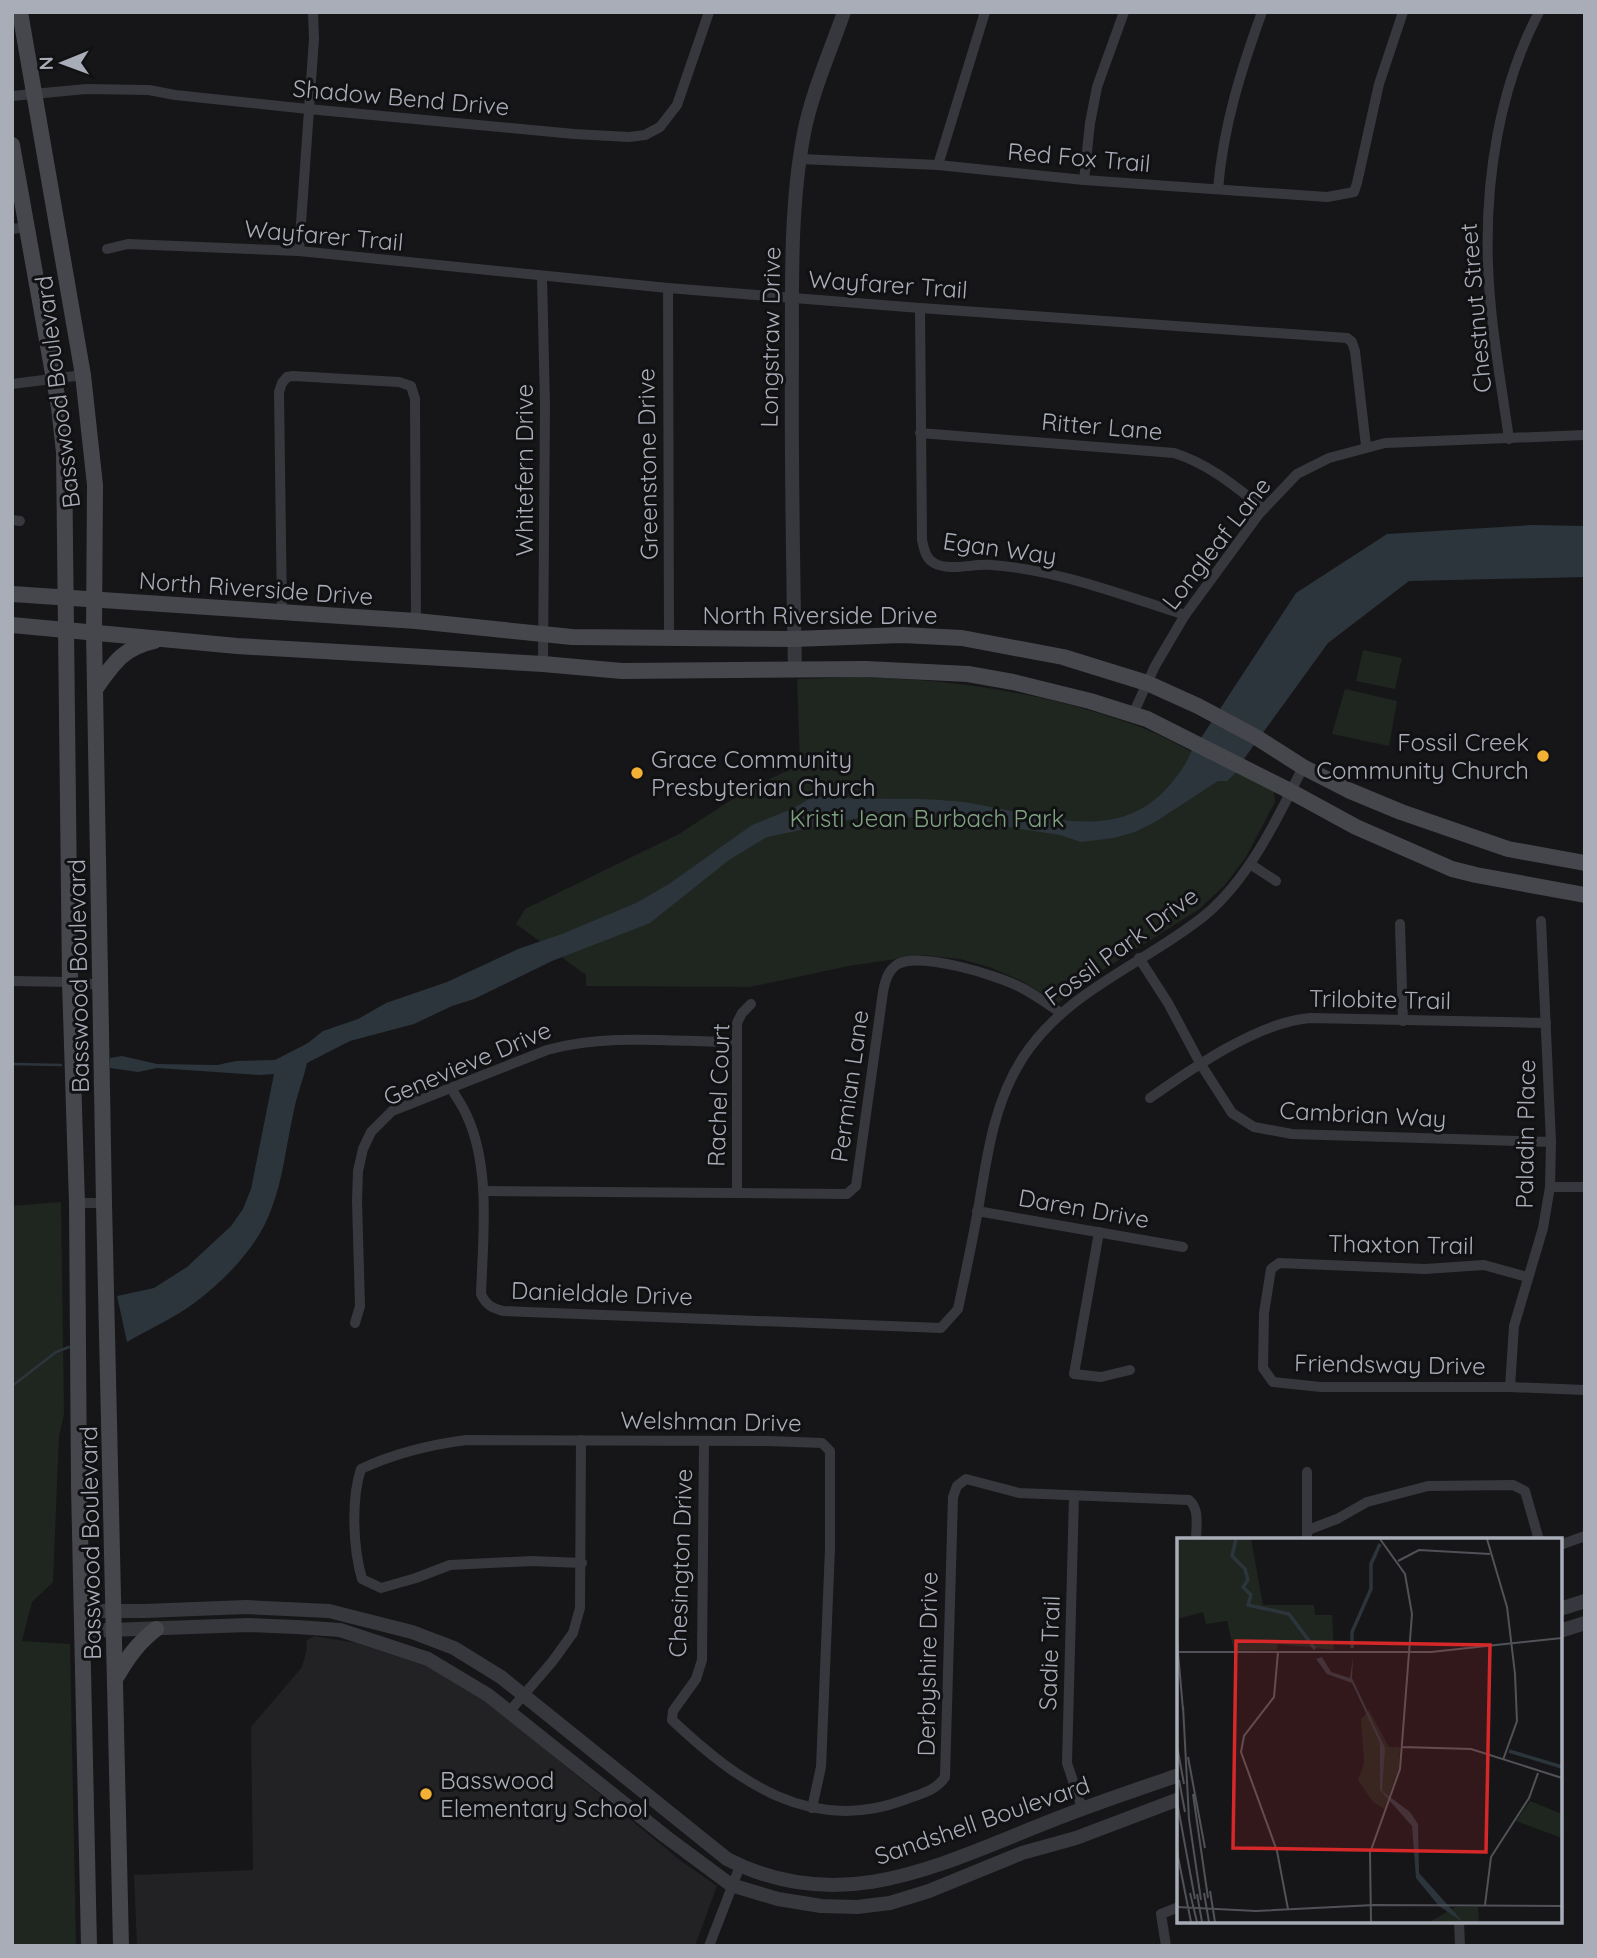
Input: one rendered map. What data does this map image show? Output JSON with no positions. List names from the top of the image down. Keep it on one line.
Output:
{"streets":{"main road":["Basswood Boulevard","North Riverside Drive"],"street":["Shadow Bend Drive","Red Fox Trail","Wayfarer Trail","Chestnut Street","Longstraw Drive","Ritter Lane","Greenstone Drive","Whitefern Drive","Longleaf Lane","Egan Way","Fossil Park Drive","Trilobite Trail","Genevieve Drive","Permian Lane","Rachel Court","Cambrian Way","Paladin Place","Daren Drive","Thaxton Trail","Danieldale Drive","Friendsway Drive","Welshman Drive","Chesington Drive","Sadie Trail","Derbyshire Drive","Sandshell Boulevard"]},"crossings":[["Shadow Bend Drive","Basswood Boulevard"],["Red Fox Trail","Longstraw Drive"],["Wayfarer Trail","Longstraw Drive"],["Wayfarer Trail","Greenstone Drive"],["Wayfarer Trail","Whitefern Drive"],["Wayfarer Trail","Longleaf Lane"],["Wayfarer Trail","Egan Way"],["Chestnut Street","Longleaf Lane"],["Longstraw Drive","North Riverside Drive"],["Basswood Boulevard","North Riverside Drive"],["Basswood Boulevard","Sandshell Boulevard"],["Ritter Lane","Longleaf Lane"],["Ritter Lane","Egan Way"],["Greenstone Drive","North Riverside Drive"],["Whitefern Drive","North Riverside Drive"],["Longleaf Lane","Egan Way"],["Longleaf Lane","North Riverside Drive"],["North Riverside Drive","Fossil Park Drive"],["Fossil Park Drive","Permian Lane"],["Fossil Park Drive","Cambrian Way"],["Fossil Park Drive","Daren Drive"],["Fossil Park Drive","Danieldale Drive"],["Trilobite Trail","Cambrian Way"],["Trilobite Trail","Paladin Place"],["Genevieve Drive","Rachel Court"],["Genevieve Drive","Danieldale Drive"],["Permian Lane","Rachel Court"],["Permian Lane","Danieldale Drive"],["Cambrian Way","Paladin Place"],["Paladin Place","Thaxton Trail"],["Paladin Place","Friendsway Drive"],["Thaxton Trail","Friendsway Drive"],["Welshman Drive","Chesington Drive"],["Welshman Drive","Derbyshire Drive"],["Chesington Drive","Derbyshire Drive"],["Sadie Trail","Derbyshire Drive"],["Sadie Trail","Sandshell Boulevard"]],"parks":["Kristi Jean Burbach Park"],"places":["Fossil Creek Community Church","Grace Community Presbyterian Church","Basswood Elementary School"],"north":"left"}
